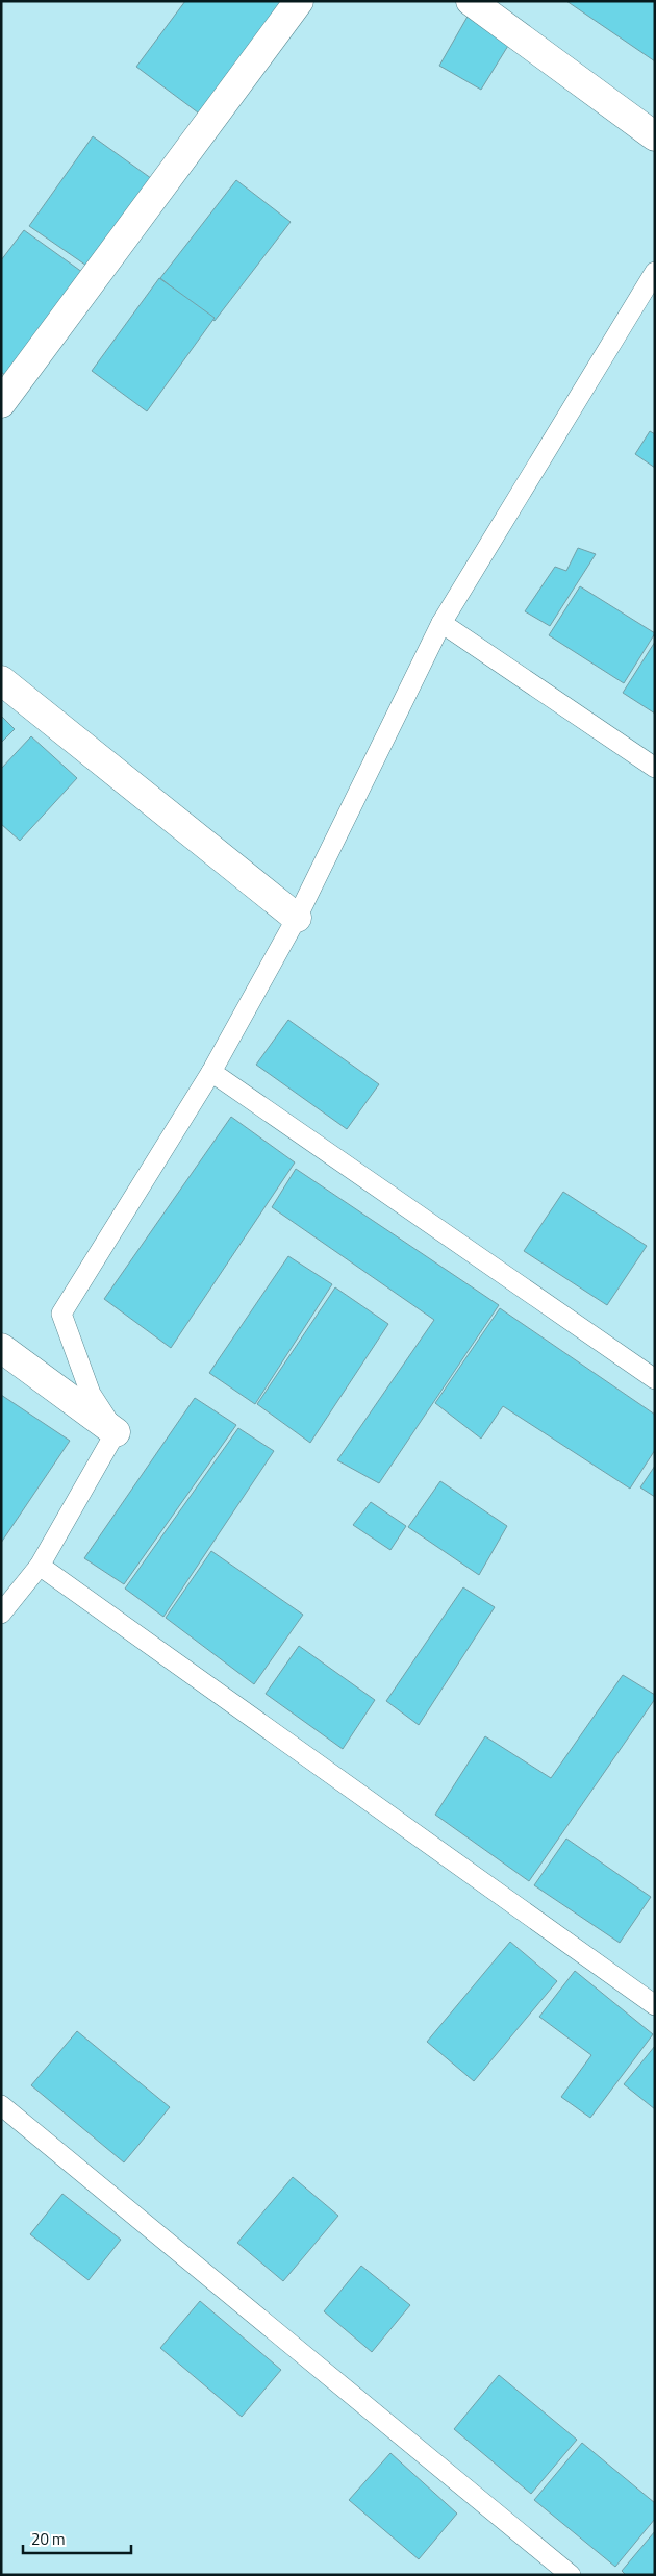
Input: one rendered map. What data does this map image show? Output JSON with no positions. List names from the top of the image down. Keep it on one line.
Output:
{"scale_bar":"20 m"}
